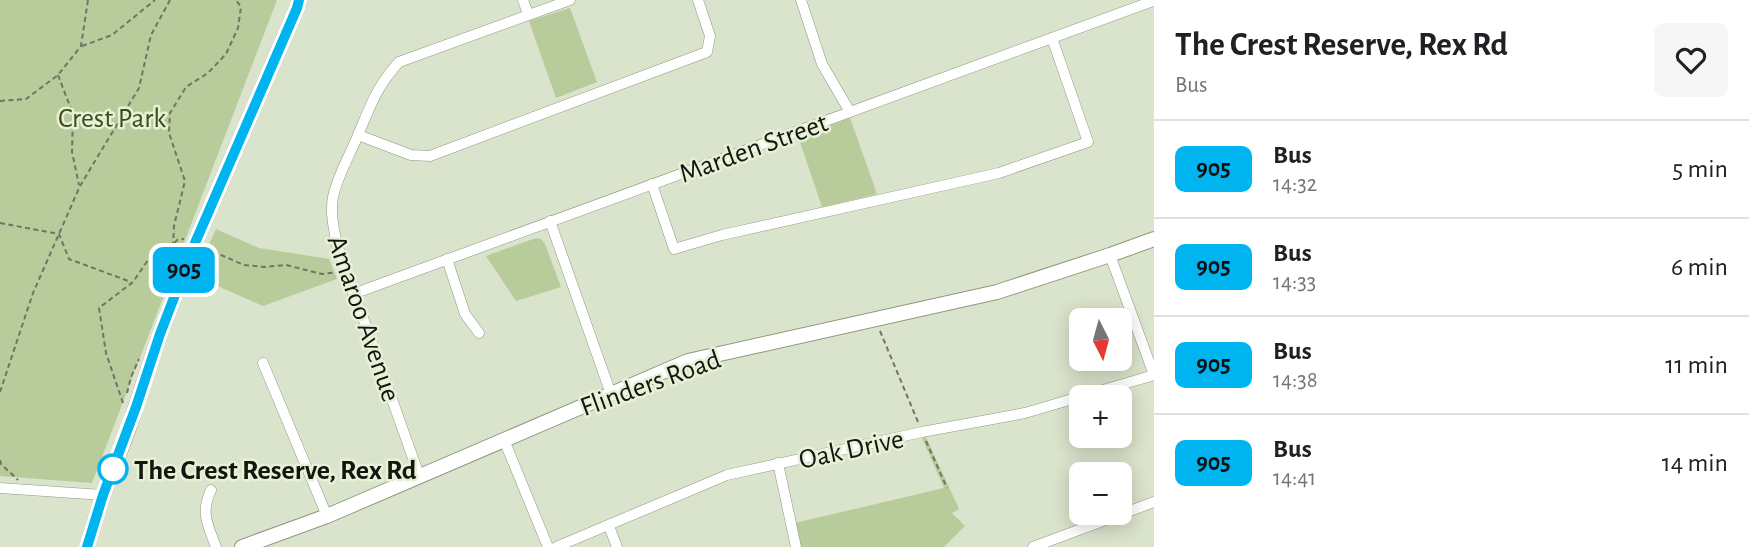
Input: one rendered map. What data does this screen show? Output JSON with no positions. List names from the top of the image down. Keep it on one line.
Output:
{"streets":{"street":["Marden Street","Amaroo Avenue","Flinders Road","Oak Drive"]},"crossings":[["Marden Street","Amaroo Avenue"],["Amaroo Avenue","Flinders Road"]],"parks":["Crest Park"],"places":["The Crest Reserve, Rex Rd"],"lines":["bus line 905"],"north":"bottom","page":{"on_map":"905","heading":["The Crest Reserve, Rex Rd","Bus"],"list":[{"mark":"905","name":"Bus","note":"14:32","value":"5 min"},{"mark":"905","name":"Bus","note":"14:33","value":"6 min"},{"mark":"905","name":"Bus","note":"14:38","value":"11 min"},{"mark":"905","name":"Bus","note":"14:41","value":"14 min"}],"map_buttons":["+","−"]}}
